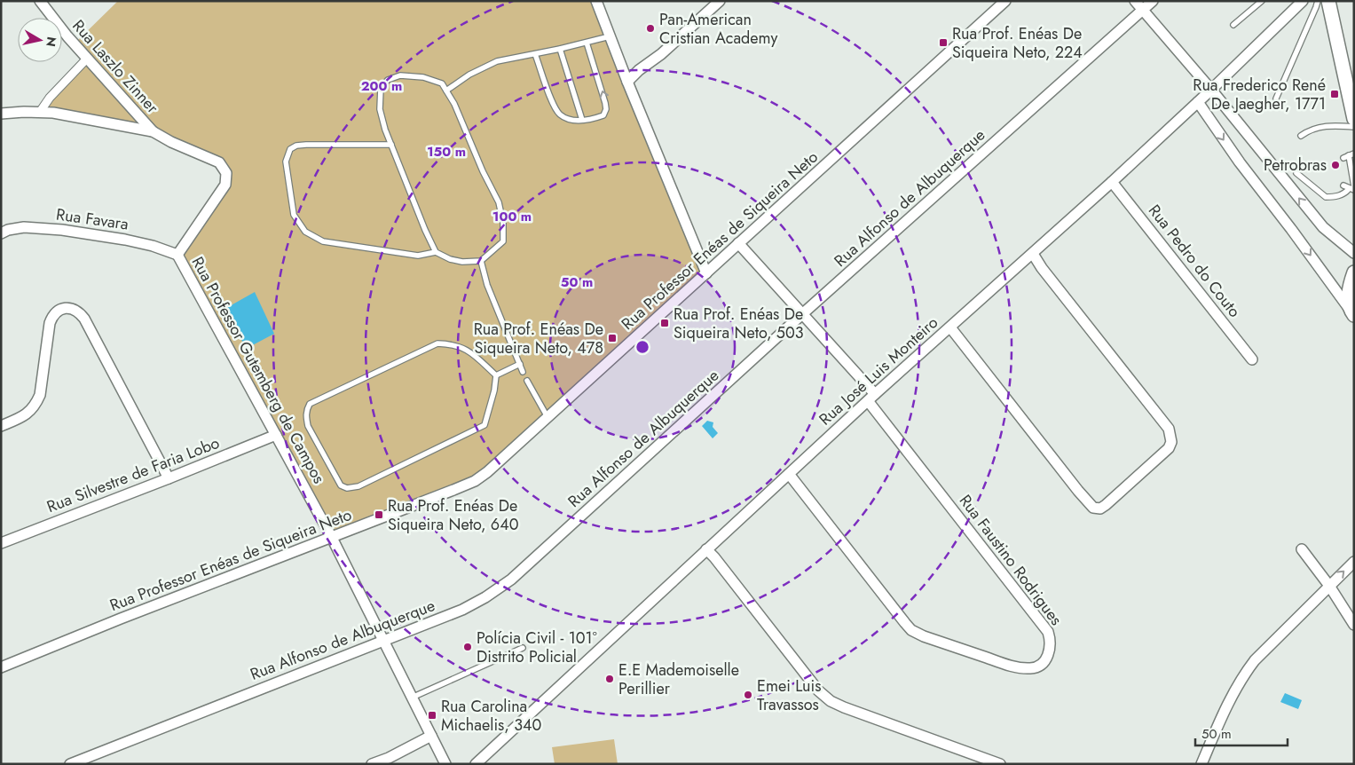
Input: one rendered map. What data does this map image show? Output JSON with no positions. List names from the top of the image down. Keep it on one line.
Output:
{"streets":{"street":["Rua Laszlo Zinner","Rua Alfonso de Albuquerque","Rua Favara","Rua Professor Enéas de Siqueira Neto","Rua Pedro do Couto","Rua Professor Gutemberg de Campos","Rua José Luis Monteiro","Rua Silvestre de Faria Lobo","Rua Faustino Rodrigues"]},"crossings":[["Rua Laszlo Zinner","Rua Professor Gutemberg de Campos"],["Rua Alfonso de Albuquerque","Rua Professor Gutemberg de Campos"],["Rua Alfonso de Albuquerque","Rua Faustino Rodrigues"],["Rua Favara","Rua Professor Gutemberg de Campos"],["Rua Professor Enéas de Siqueira Neto","Rua Professor Gutemberg de Campos"],["Rua Professor Enéas de Siqueira Neto","Rua Faustino Rodrigues"],["Rua Pedro do Couto","Rua José Luis Monteiro"],["Rua Professor Gutemberg de Campos","Rua Silvestre de Faria Lobo"],["Rua José Luis Monteiro","Rua Faustino Rodrigues"]],"places":{"other":["Pan-American Cristian Academy","Petrobras","Polícia Civil - 101º Distrito Policial","E.E Mademoiselle Perillier","Emei Luis Travassos"],"transit":["Rua Prof. Enéas De Siqueira Neto, 224","Rua Frederico René De Jaegher, 1771","Rua Prof. Enéas De Siqueira Neto, 503","Rua Prof. Enéas De Siqueira Neto, 478","Rua Prof. Enéas De Siqueira Neto, 640","Rua Carolina Michaelis, 340"]},"scale_bar":"50 m","north":"right","rings":["200 m","150 m","100 m","50 m"]}
